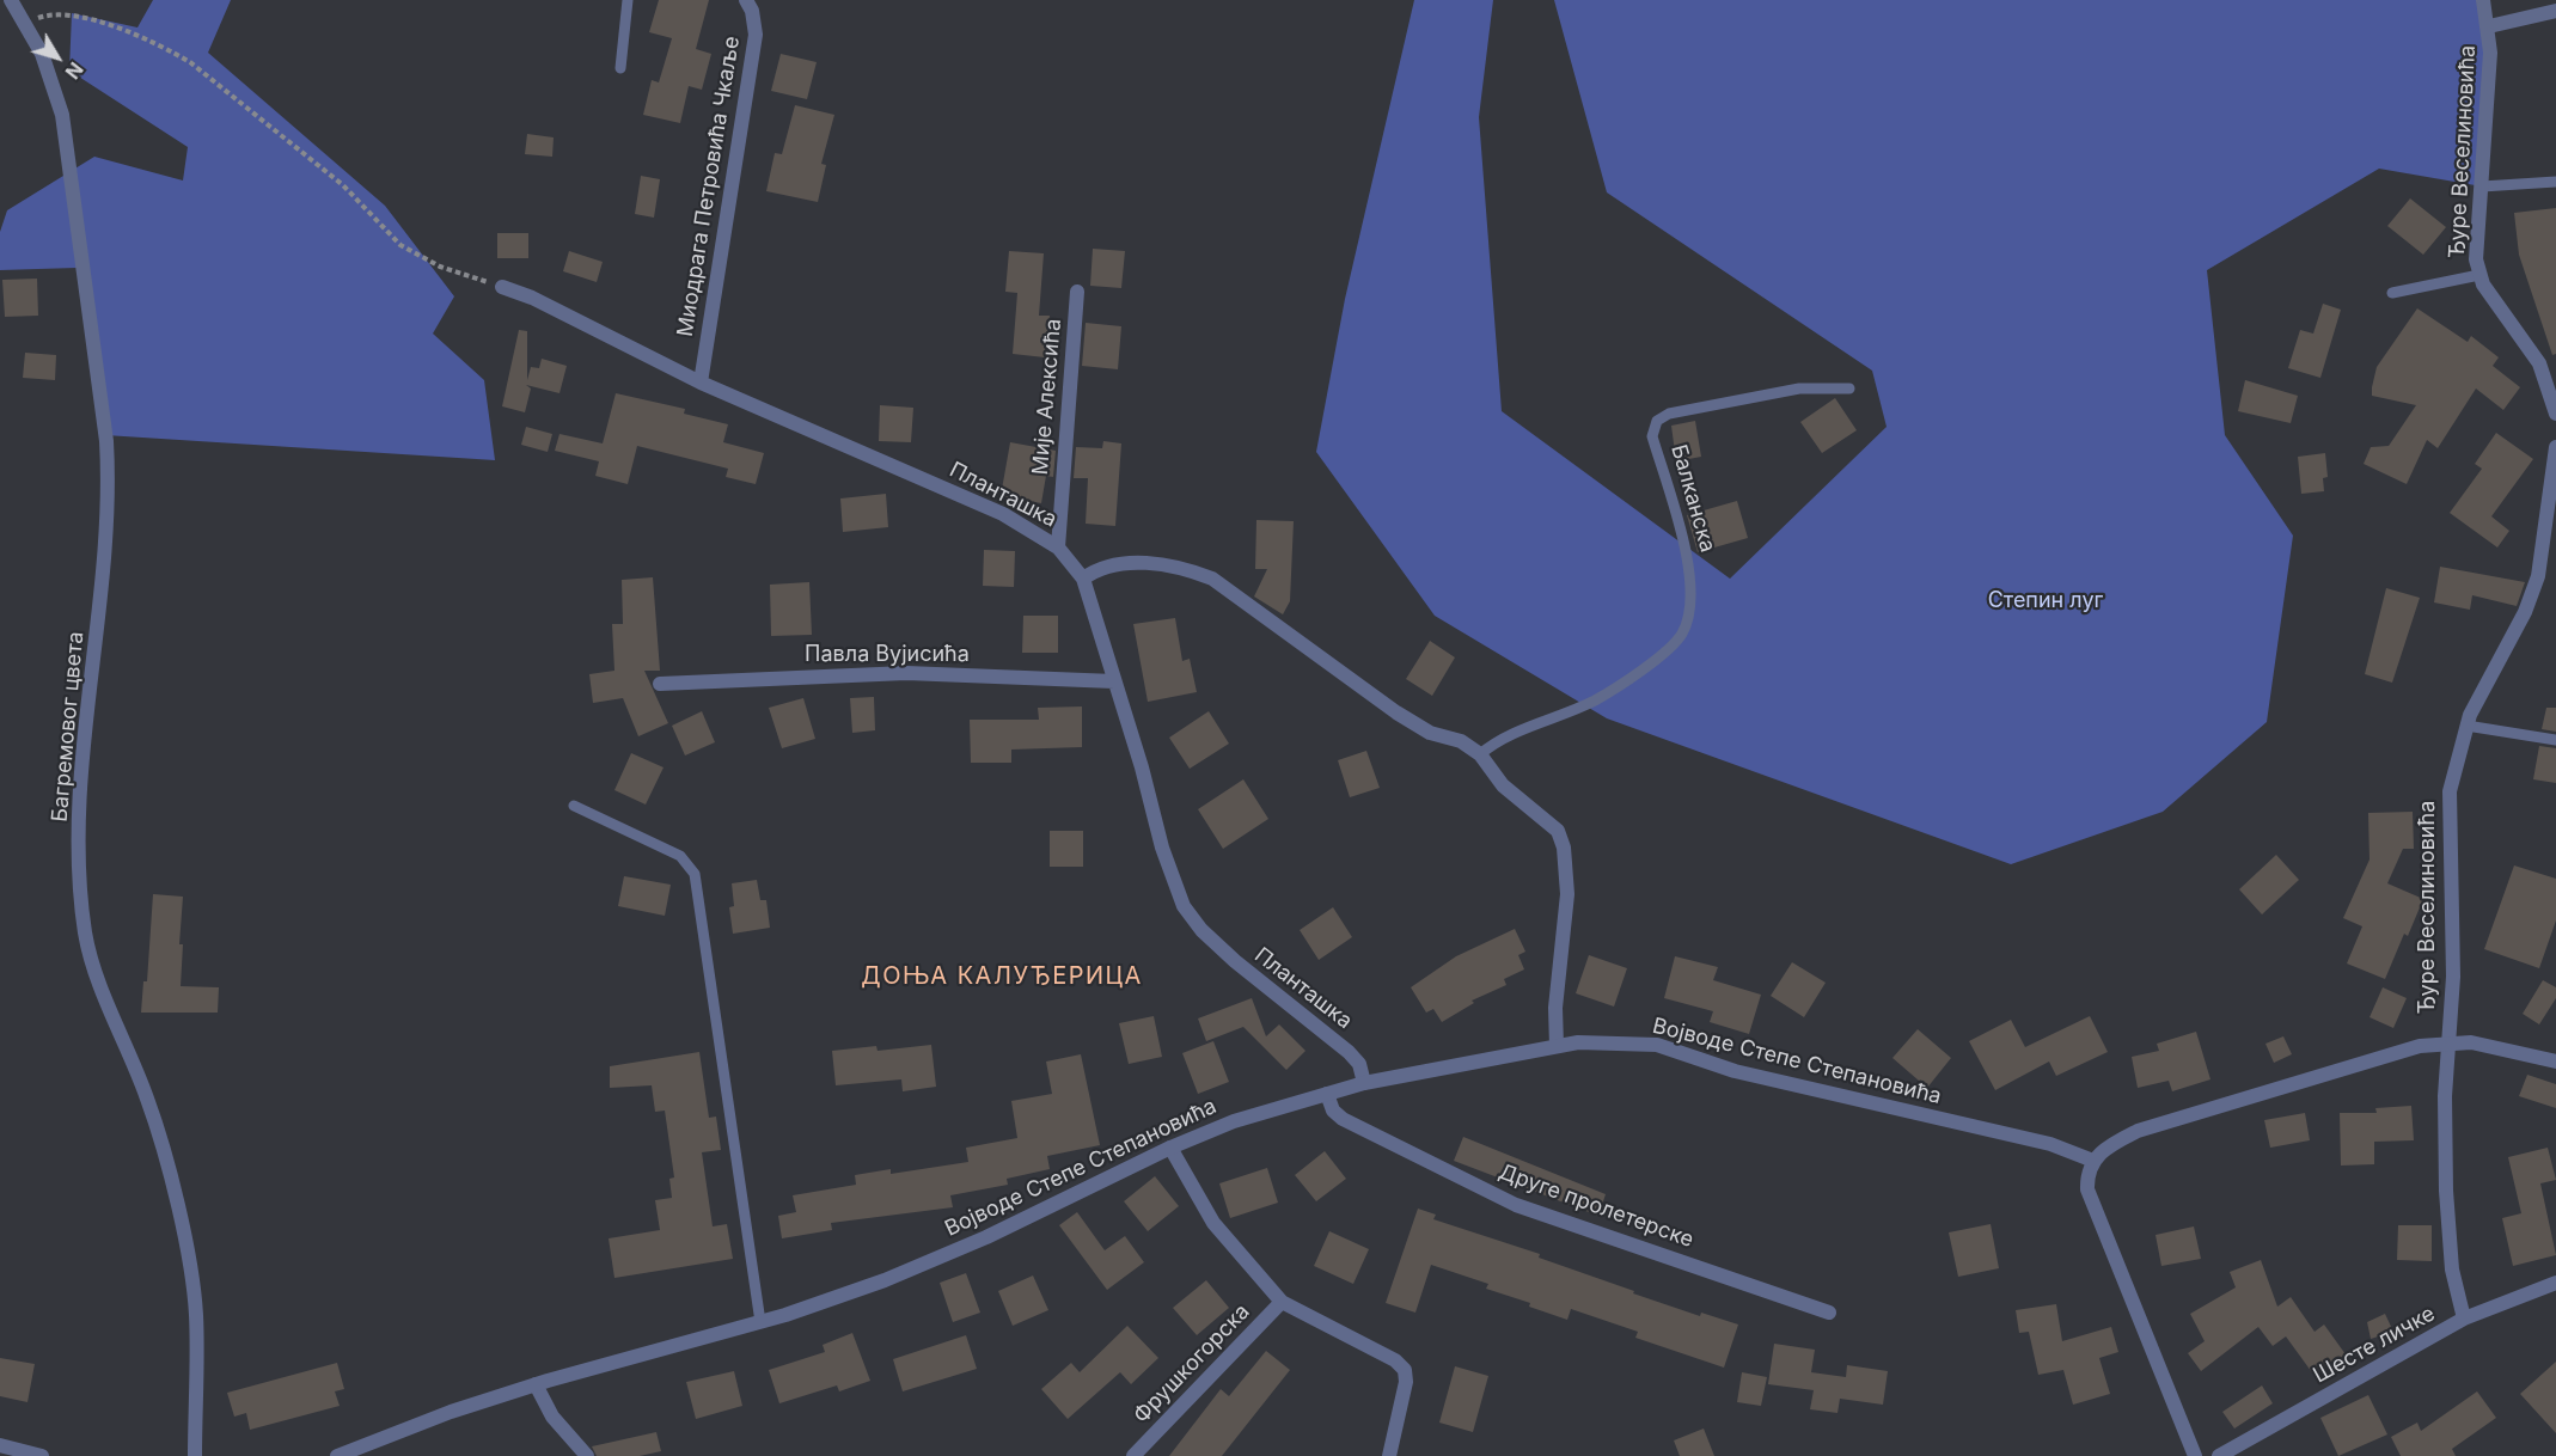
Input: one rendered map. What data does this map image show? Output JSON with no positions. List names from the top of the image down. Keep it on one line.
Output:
{"streets":{"street":["Ђуре Веселиновића","Миодрага Петровића Чкаље","Мије Алексића","Планташка","Павла Вујисића","Багремовог цвета","Војводе Степе Степановића","Друге пролетерске","Шесте личке","Фрушкогорска"],"lane":["Балканска"]},"crossings":[["Ђуре Веселиновића","Шесте личке"],["Миодрага Петровића Чкаље","Планташка"],["Мије Алексића","Планташка"],["Планташка","Павла Вујисића"],["Планташка","Војводе Степе Степановића"],["Војводе Степе Степановића","Друге пролетерске"],["Војводе Степе Степановића","Фрушкогорска"]],"districts":["ДОЊА КАЛУЂЕРИЦА"],"parks":["Степин луг"],"north":"bottom right"}
